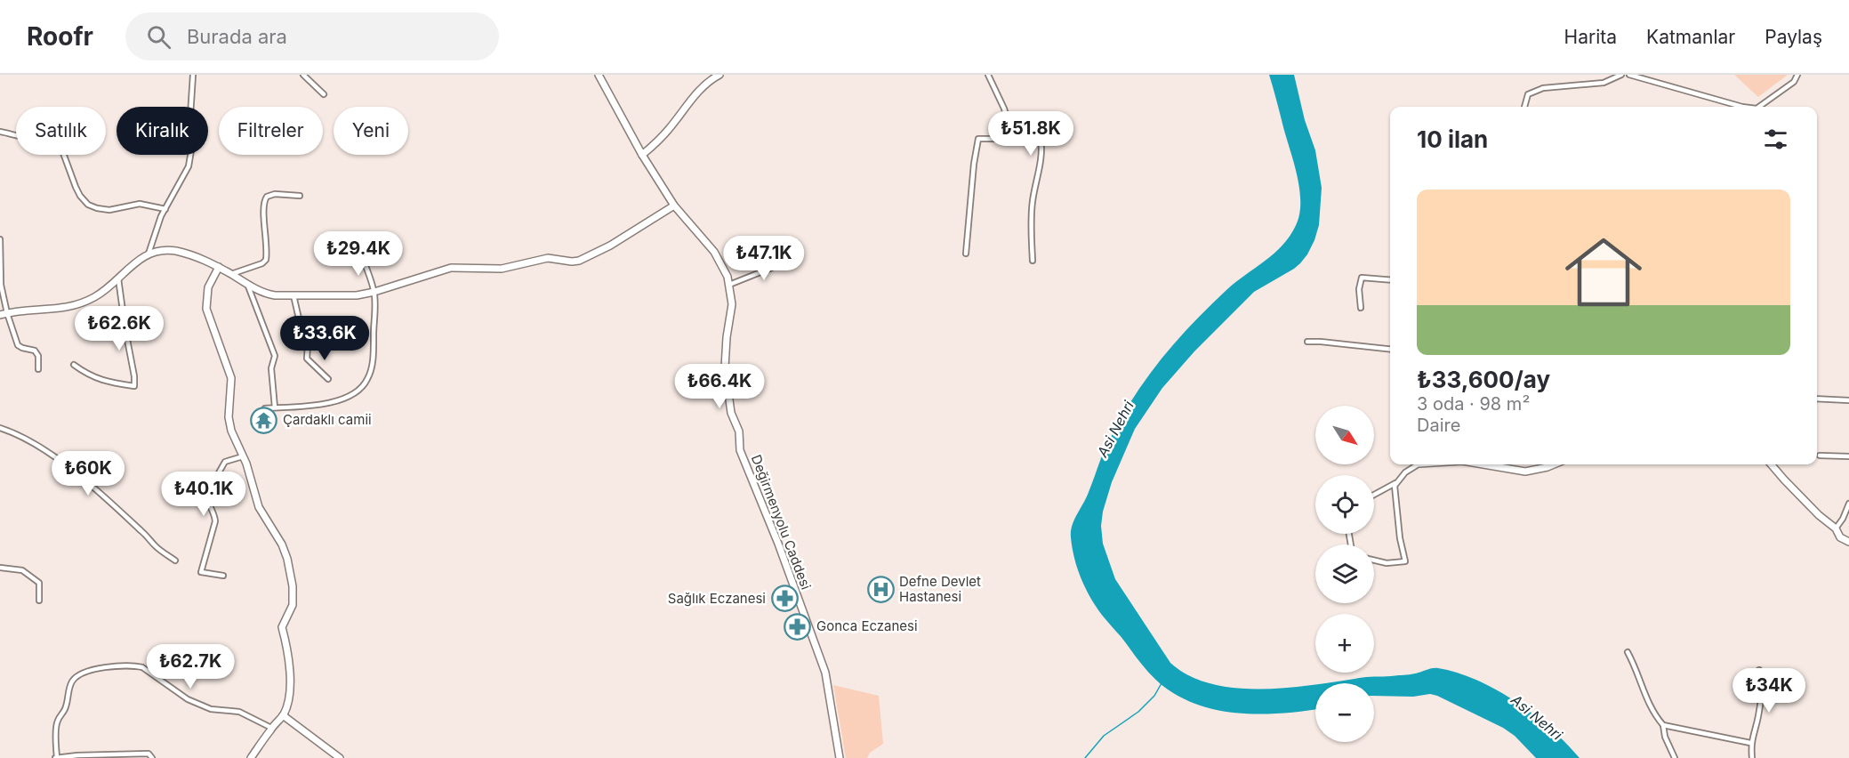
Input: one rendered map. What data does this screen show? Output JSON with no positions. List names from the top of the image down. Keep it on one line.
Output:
{"streets":{"street":["Değirmenyolu Caddesi"]},"water":["Asi Nehri"],"places":{"temple":["Çardaklı camii"],"hospital":["Defne Devlet Hastanesi"],"pharmacy":["Sağlık Eczanesi","Gonca Eczanesi"]},"north":"bottom right","page":{"header":"Roofr","search":"Burada ara","nav":["Harita","Katmanlar","Paylaş"],"chip":["Satılık","Kiralık","Filtreler","Yeni"],"heading":"10 ilan","price":["₺51.8K","₺29.4K","₺47.1K","₺62.6K","₺33.6K","₺66.4K","₺60K","₺40.1K","₺62.7K","₺34K"],"list":[{"name":"₺33,600/ay","note":"3 oda · 98 m² · Daire"}],"map_buttons":["+","−"]}}
